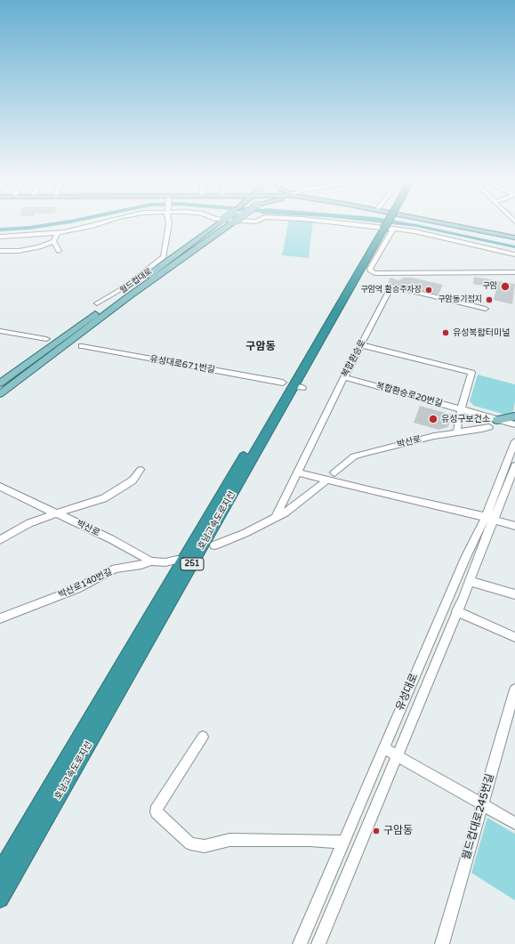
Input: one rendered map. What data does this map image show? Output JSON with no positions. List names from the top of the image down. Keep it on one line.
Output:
{"streets":{"highway":["호남고속도로지선","251"],"main road":["월드컵대로"],"street":["복합환승로","유성대로671번길","복합환승로20번길","박산로","박산로140번길","유성대로","월드컵대로245번길"]},"crossings":[["복합환승로","복합환승로20번길"],["박산로","박산로140번길"]],"districts":["구암동"],"places":["구암","구암역 환승주차장","구암동기점지","유성복합터미널","유성구보건소","구암동"]}
